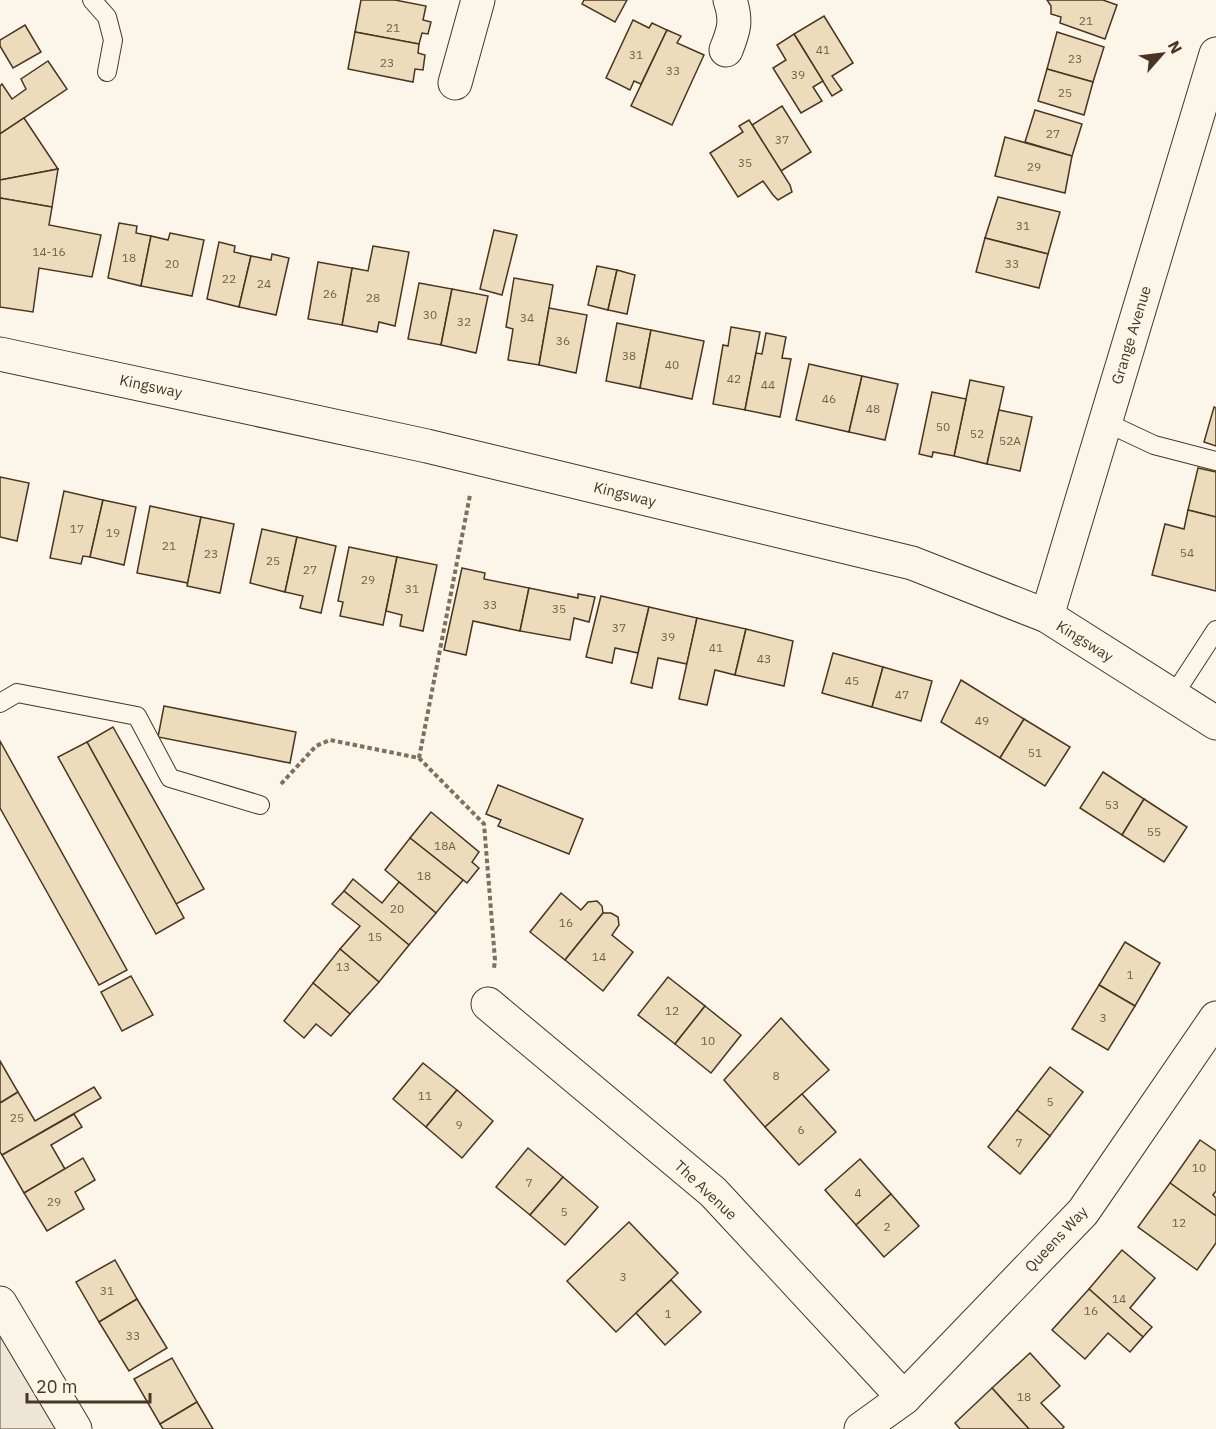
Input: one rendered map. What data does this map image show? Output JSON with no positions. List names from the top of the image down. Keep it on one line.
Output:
{"streets":{"street":["Grange Avenue","Kingsway","The Avenue","Queens Way"]},"crossings":[["Grange Avenue","Kingsway"],["The Avenue","Queens Way"]],"house_numbers":["21","21","41","31","23","23","33","39","25","27","37","35","29","31","14-16","18","20","33","22","24","26","28","30","34","32","36","38","40","42","44","46","48","50","52","52A","17","19","21","54","23","25","27","29","31","33","35","37","39","41","43","45","47","49","51","53","55","18A","18","20","16","15","14","13","1","12","3","10","8","11","5","25","9","6","7","10","7","4","29","5","12","2","3","31","14","16","1","33","18"],"scale_bar":"20 m","north":"top right"}
